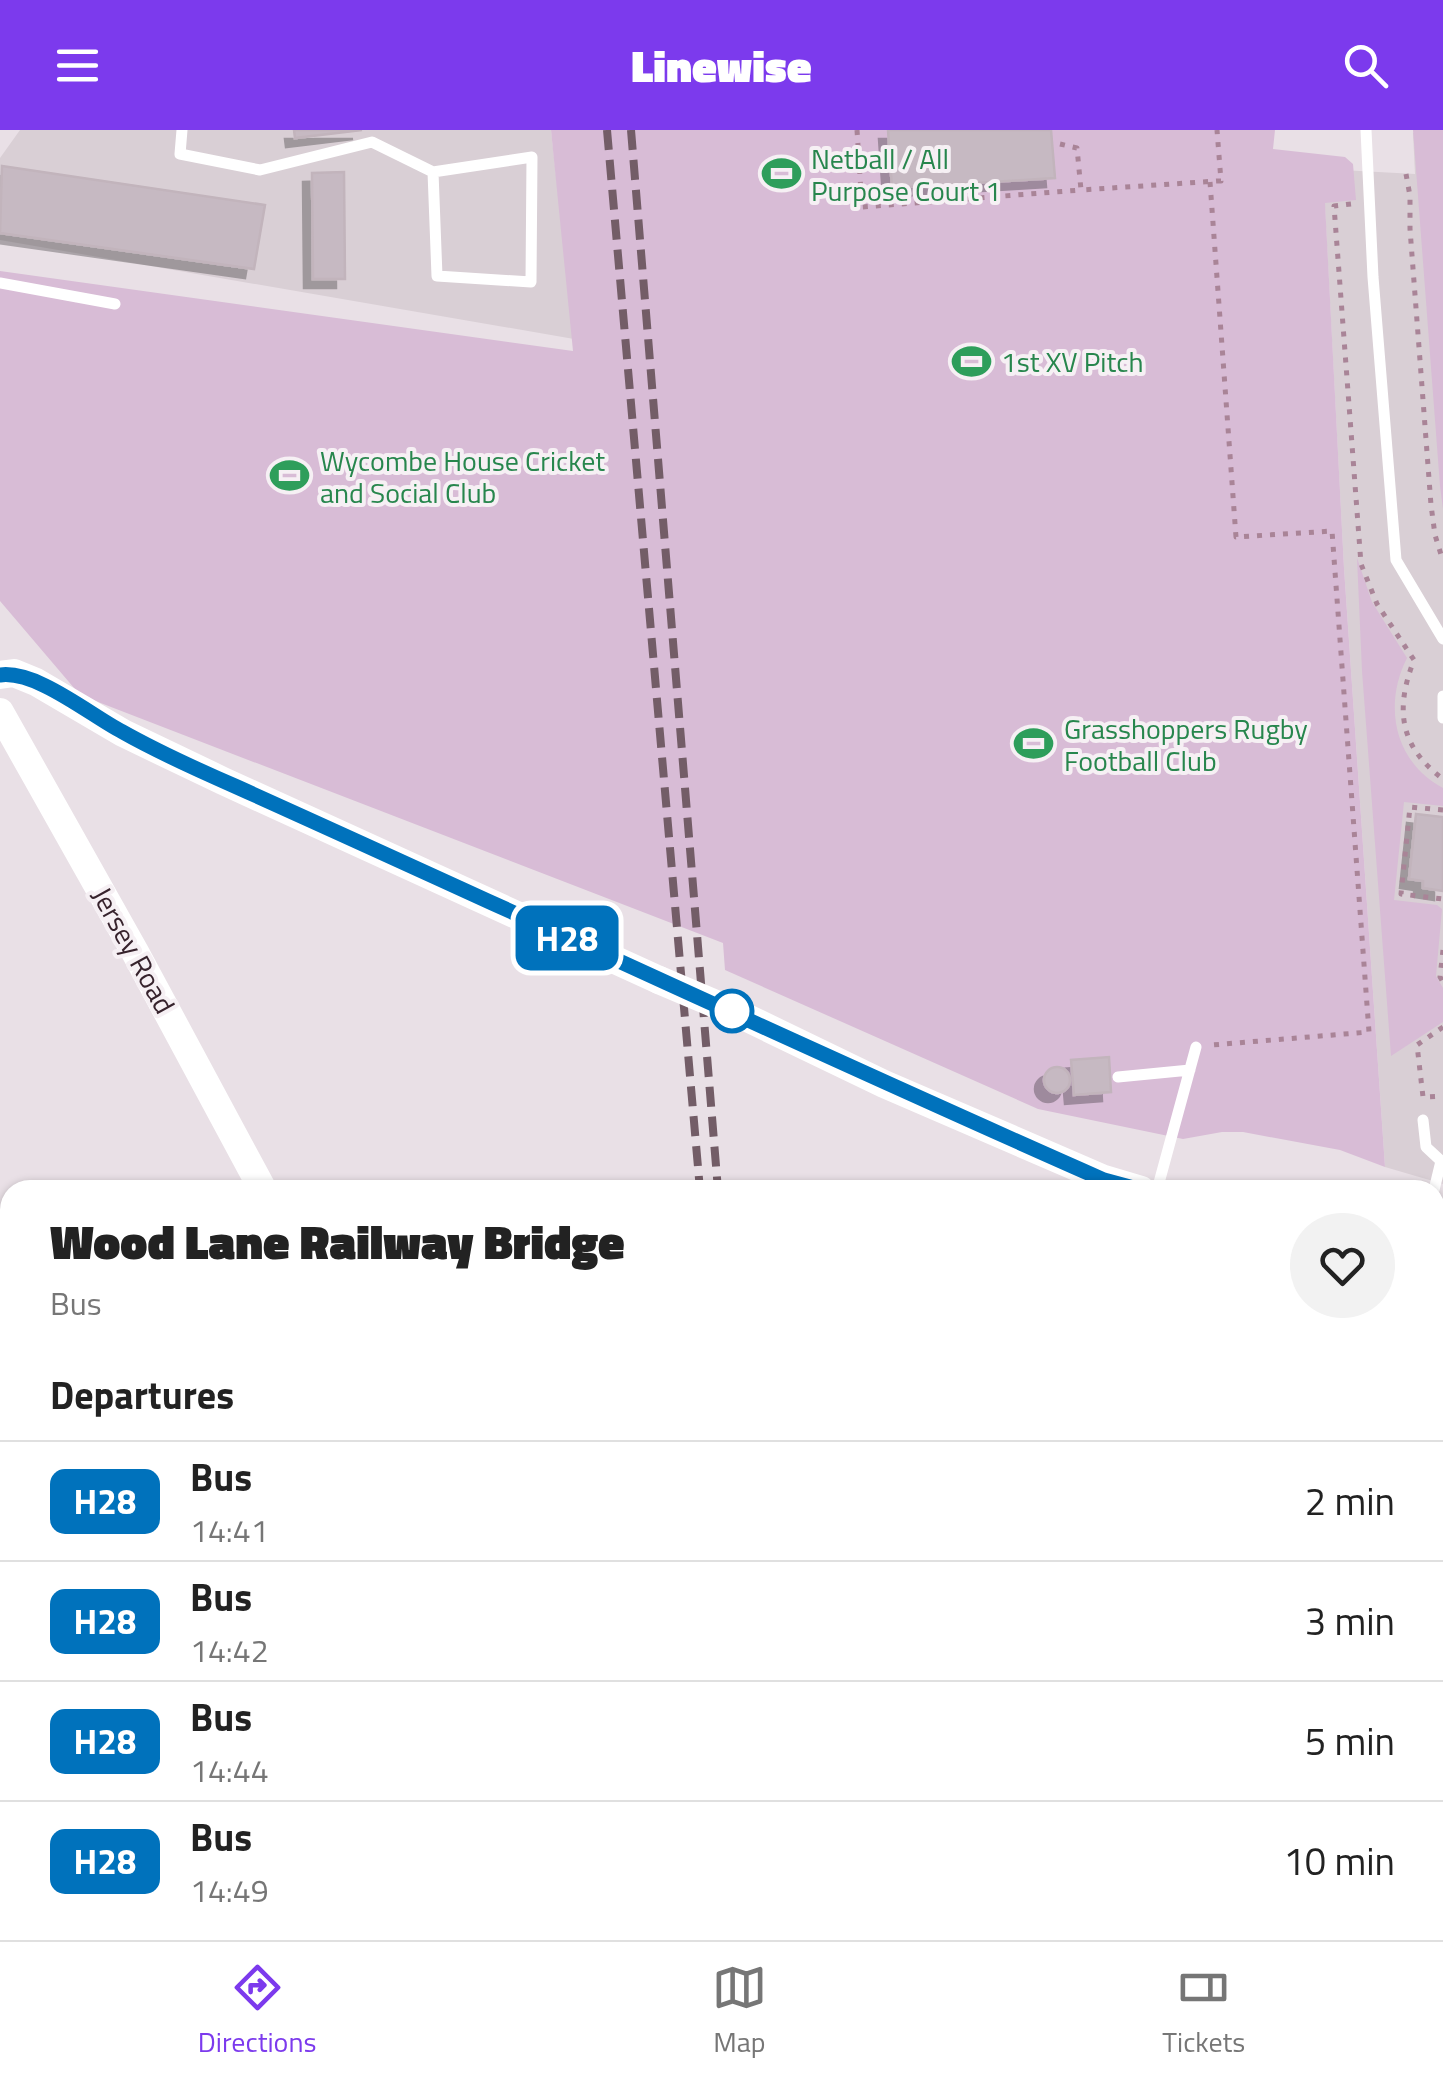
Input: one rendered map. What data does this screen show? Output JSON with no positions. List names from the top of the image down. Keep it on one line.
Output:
{"streets":{"street":["Jersey Road"]},"places":{"sports":["Netball / All Purpose Court 1","1st XV Pitch","Wycombe House Cricket and Social Club","Grasshoppers Rugby Football Club"]},"lines":["bus line H28"],"page":{"header":"Linewise","on_map":"H28","heading":[["Wood Lane Railway Bridge","Bus"],"Departures"],"list":[{"mark":"H28","name":"Bus","note":"14:41","value":"2 min"},{"mark":"H28","name":"Bus","note":"14:42","value":"3 min"},{"mark":"H28","name":"Bus","note":"14:44","value":"5 min"},{"mark":"H28","name":"Bus","note":"14:49","value":"10 min"}],"tabs":["Directions","Map","Tickets"]}}
